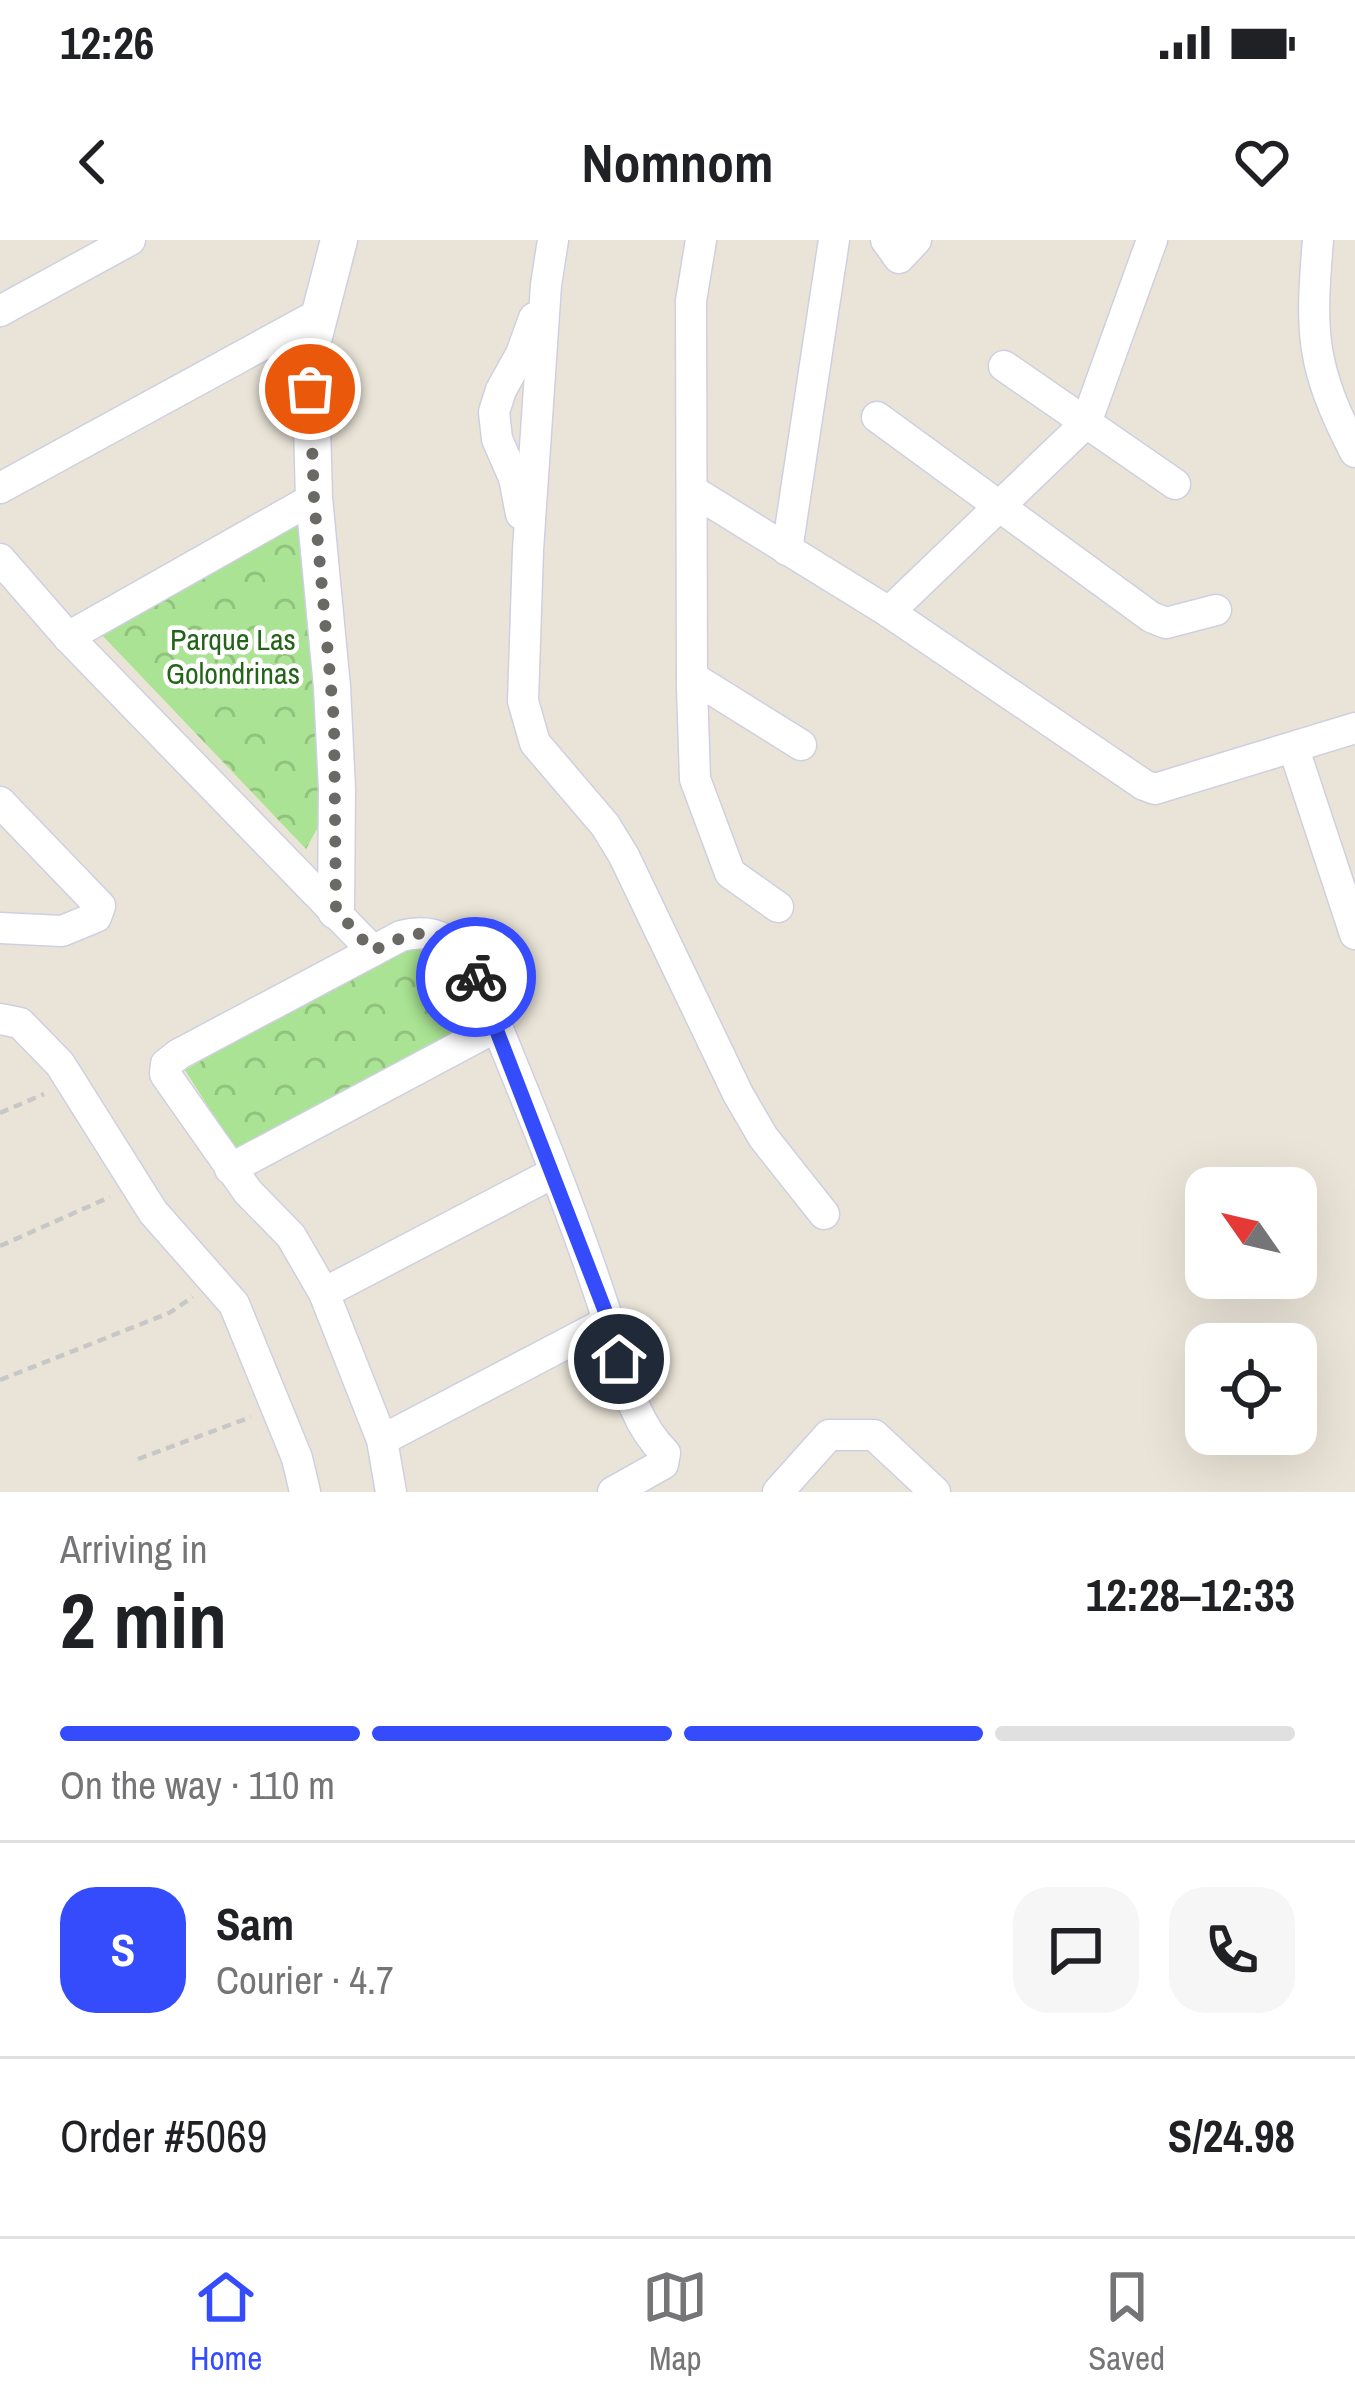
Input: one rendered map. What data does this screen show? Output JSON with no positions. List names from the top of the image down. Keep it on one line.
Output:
{"parks":["Parque Las Golondrinas"],"north":"top left","page":{"status":"12:26","header":"Nomnom","heading":["2 min","Arriving in","12:28–12:33"],"panel":["Sam","Courier · 4.7","Order #5069","S/24.98"],"bar":"On the way · 110 m","round":"S","tabs":["Home","Map","Saved"]}}
